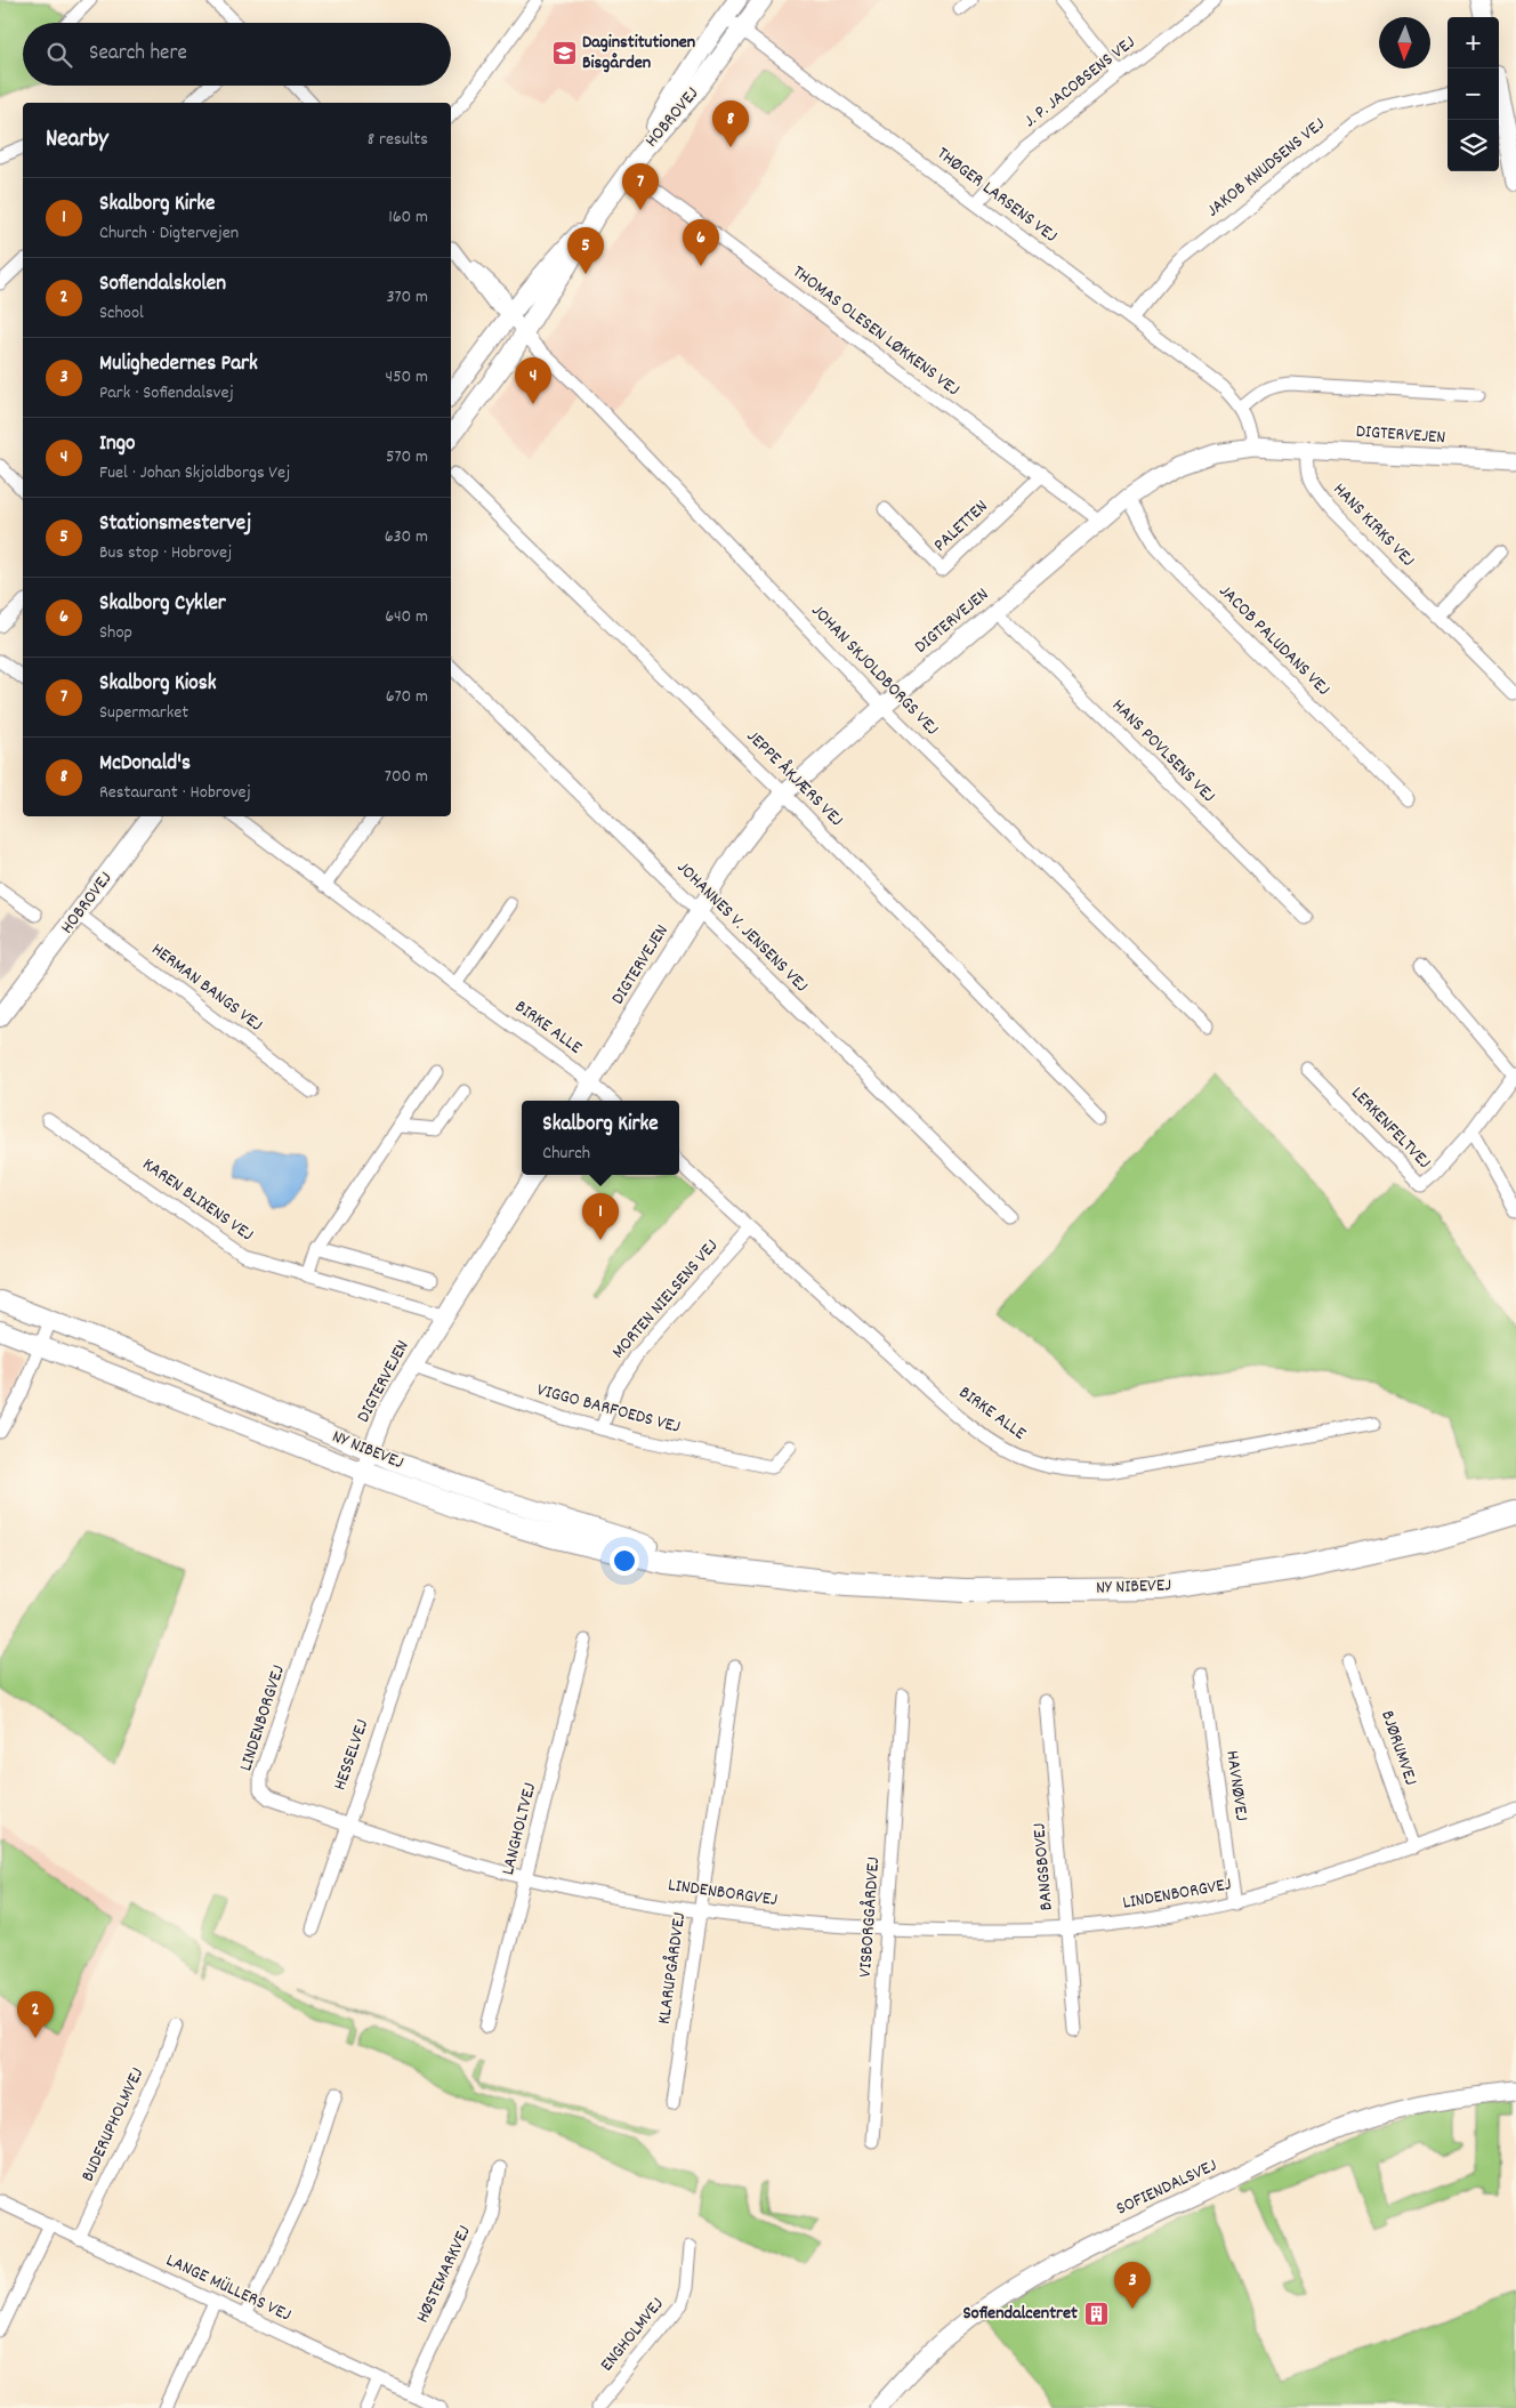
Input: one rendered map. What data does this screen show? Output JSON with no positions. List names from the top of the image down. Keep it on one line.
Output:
{"streets":{"highway":["NY NIBEVEJ"],"main road":["HOBROVEJ"],"street":["J. P. JACOBSENS VEJ","JAKOB KNUDSENS VEJ","THØGER LARSENS VEJ","THOMAS OLESEN LØKKENS VEJ","DIGTERVEJEN","HANS KIRKS VEJ","PALETTEN","JACOB PALUDANS VEJ","JOHAN SKJOLDBORGS VEJ","HANS POVLSENS VEJ","JEPPE ÅKJÆRS VEJ","JOHANNES V. JENSENS VEJ","HERMAN BANGS VEJ","BIRKE ALLE","LERKENFELTVEJ","KAREN BLIXENS VEJ","MORTEN NIELSENS VEJ","VIGGO BARFOEDS VEJ","LINDENBORGVEJ","BJØRUMVEJ","HESSELVEJ","HAVNØVEJ","LANGHOLTVEJ","BANGSBOVEJ","VISBORGGÅRDVEJ","KLARUPGÅRDVEJ","BUDERUPHOLMVEJ","SOFIENDALSVEJ","HØSTEMARKVEJ","LANGE MÜLLERS VEJ","ENGHOLMVEJ"]},"crossings":[["J. P. JACOBSENS VEJ","THØGER LARSENS VEJ"],["HOBROVEJ","THØGER LARSENS VEJ"],["HOBROVEJ","THOMAS OLESEN LØKKENS VEJ"],["HOBROVEJ","JOHAN SKJOLDBORGS VEJ"],["HOBROVEJ","HERMAN BANGS VEJ"],["JAKOB KNUDSENS VEJ","THØGER LARSENS VEJ"],["THØGER LARSENS VEJ","DIGTERVEJEN"],["THOMAS OLESEN LØKKENS VEJ","DIGTERVEJEN"],["THOMAS OLESEN LØKKENS VEJ","PALETTEN"],["DIGTERVEJEN","HANS KIRKS VEJ"],["DIGTERVEJEN","JACOB PALUDANS VEJ"],["DIGTERVEJEN","JOHAN SKJOLDBORGS VEJ"],["DIGTERVEJEN","HANS POVLSENS VEJ"],["DIGTERVEJEN","JEPPE ÅKJÆRS VEJ"],["DIGTERVEJEN","JOHANNES V. JENSENS VEJ"],["DIGTERVEJEN","BIRKE ALLE"],["DIGTERVEJEN","KAREN BLIXENS VEJ"],["DIGTERVEJEN","VIGGO BARFOEDS VEJ"],["DIGTERVEJEN","NY NIBEVEJ"],["DIGTERVEJEN","LINDENBORGVEJ"],["BIRKE ALLE","MORTEN NIELSENS VEJ"],["MORTEN NIELSENS VEJ","VIGGO BARFOEDS VEJ"],["NY NIBEVEJ","LINDENBORGVEJ"],["LINDENBORGVEJ","BJØRUMVEJ"],["LINDENBORGVEJ","HESSELVEJ"],["LINDENBORGVEJ","HAVNØVEJ"],["LINDENBORGVEJ","LANGHOLTVEJ"],["LINDENBORGVEJ","BANGSBOVEJ"],["LINDENBORGVEJ","VISBORGGÅRDVEJ"],["LINDENBORGVEJ","KLARUPGÅRDVEJ"],["BUDERUPHOLMVEJ","LANGE MÜLLERS VEJ"],["HØSTEMARKVEJ","LANGE MÜLLERS VEJ"]],"places":{"school or university":["Daginstitutionen Bisgården"],"building":["Sofiendalcentret"]},"north":"bottom","page":{"map_buttons":["+","−"],"search":"Search here","pins":["8","7","6","5","4","1","2","3"],"heading":["Nearby","8 results"],"list":[{"mark":"1","name":"Skalborg Kirke","note":"Church · Digtervejen","value":"160 m"},{"mark":"2","name":"Sofiendalskolen","note":"School","value":"370 m"},{"mark":"3","name":"Mulighedernes Park","note":"Park · Sofiendalsvej","value":"450 m"},{"mark":"4","name":"Ingo","note":"Fuel · Johan Skjoldborgs Vej","value":"570 m"},{"mark":"5","name":"Stationsmestervej","note":"Bus stop · Hobrovej","value":"630 m"},{"mark":"6","name":"Skalborg Cykler","note":"Shop","value":"640 m"},{"mark":"7","name":"Skalborg Kiosk","note":"Supermarket","value":"670 m"},{"mark":"8","name":"McDonald's","note":"Restaurant · Hobrovej","value":"700 m"}],"popup":["Skalborg Kirke","Church"]}}
